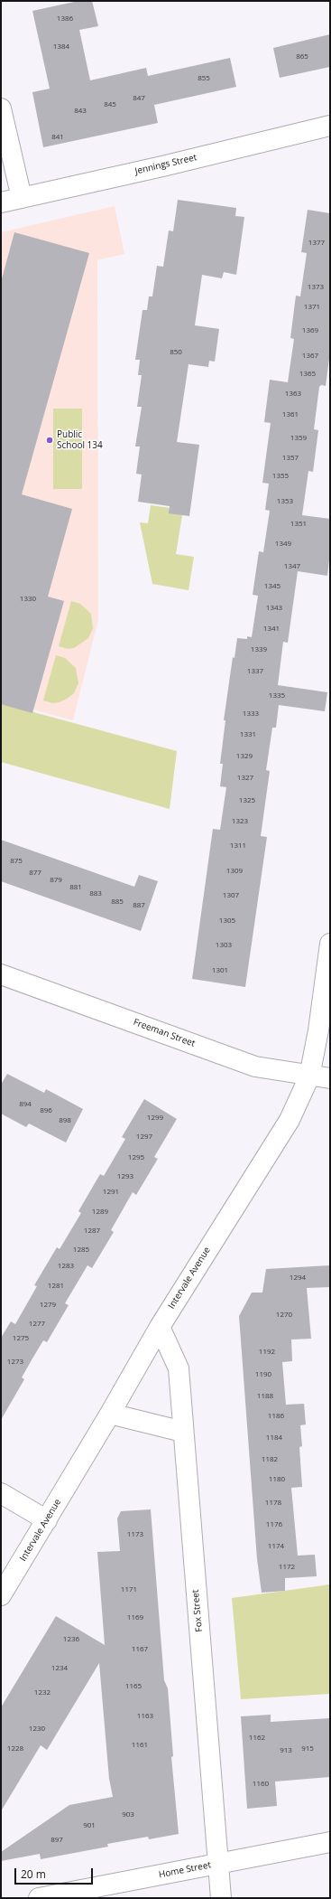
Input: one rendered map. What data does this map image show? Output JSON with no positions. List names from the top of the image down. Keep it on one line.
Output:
{"streets":{"street":["Jennings Street","Freeman Street","Intervale Avenue","Fox Street","Home Street"]},"crossings":[["Freeman Street","Intervale Avenue"],["Intervale Avenue","Fox Street"],["Fox Street","Home Street"]],"places":["Public School 134"],"house_numbers":["1386","1384","865","855","847","845","843","841","1377","1373","1371","1369","850","1367","1365","1363","1361","1359","1357","1355","1353","1351","1349","1347","1345","1330","1343","1341","1339","1337","1335","1333","1331","1329","1327","1325","1323","1311","875","1309","877","879","881","883","1307","885","887","1305","1303","1301","894","896","1299","898","1297","1295","1293","1291","1289","1287","1285","1283","1294","1281","1279","1270","1277","1275","1192","1273","1190","1188","1186","1184","1182","1180","1178","1176","1173","1174","1172","1171","1169","1236","1167","1234","1165","1232","1163","1230","1162","1161","1228","915","913","1160","903","901","897"],"scale_bar":"20 m"}
